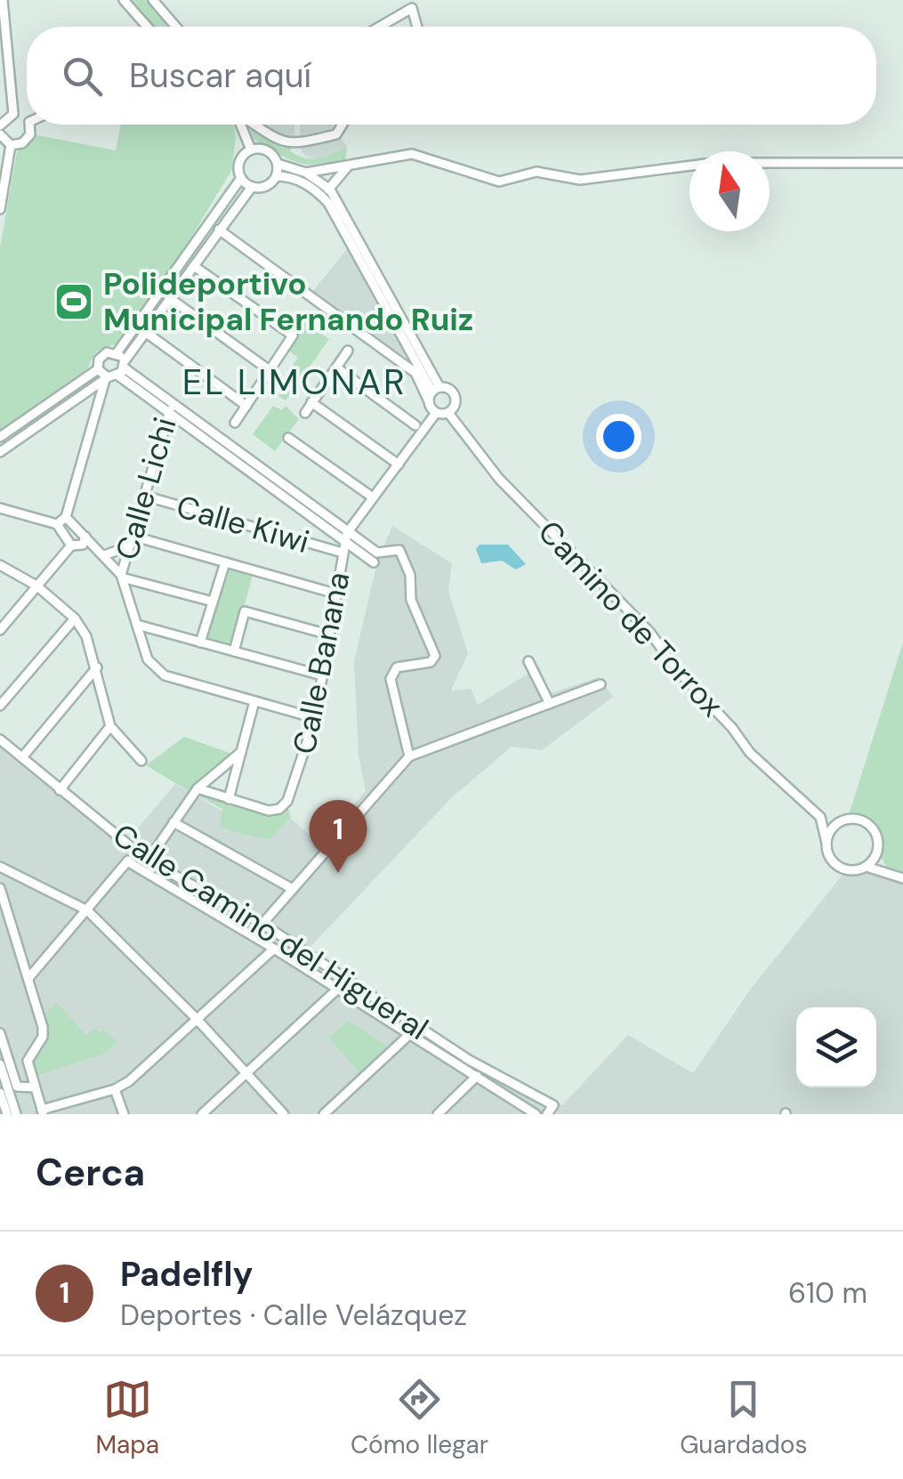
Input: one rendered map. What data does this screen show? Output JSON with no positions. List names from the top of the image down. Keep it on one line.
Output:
{"streets":{"street":["Calle Lichi","Calle Kiwi","Camino de Torrox","Calle Banana","Calle Camino del Higueral"]},"crossings":[["Calle Lichi","Calle Kiwi"],["Calle Kiwi","Calle Banana"]],"districts":["EL LIMONAR"],"places":{"sports":["Polideportivo Municipal Fernando Ruiz"]},"north":"top","page":{"search":"Buscar aquí","pins":"1","heading":"Cerca","list":[{"mark":"1","name":"Padelfly","note":"Deportes · Calle Velázquez","value":"610 m"}],"nav":["Mapa","Cómo llegar","Guardados"]}}
